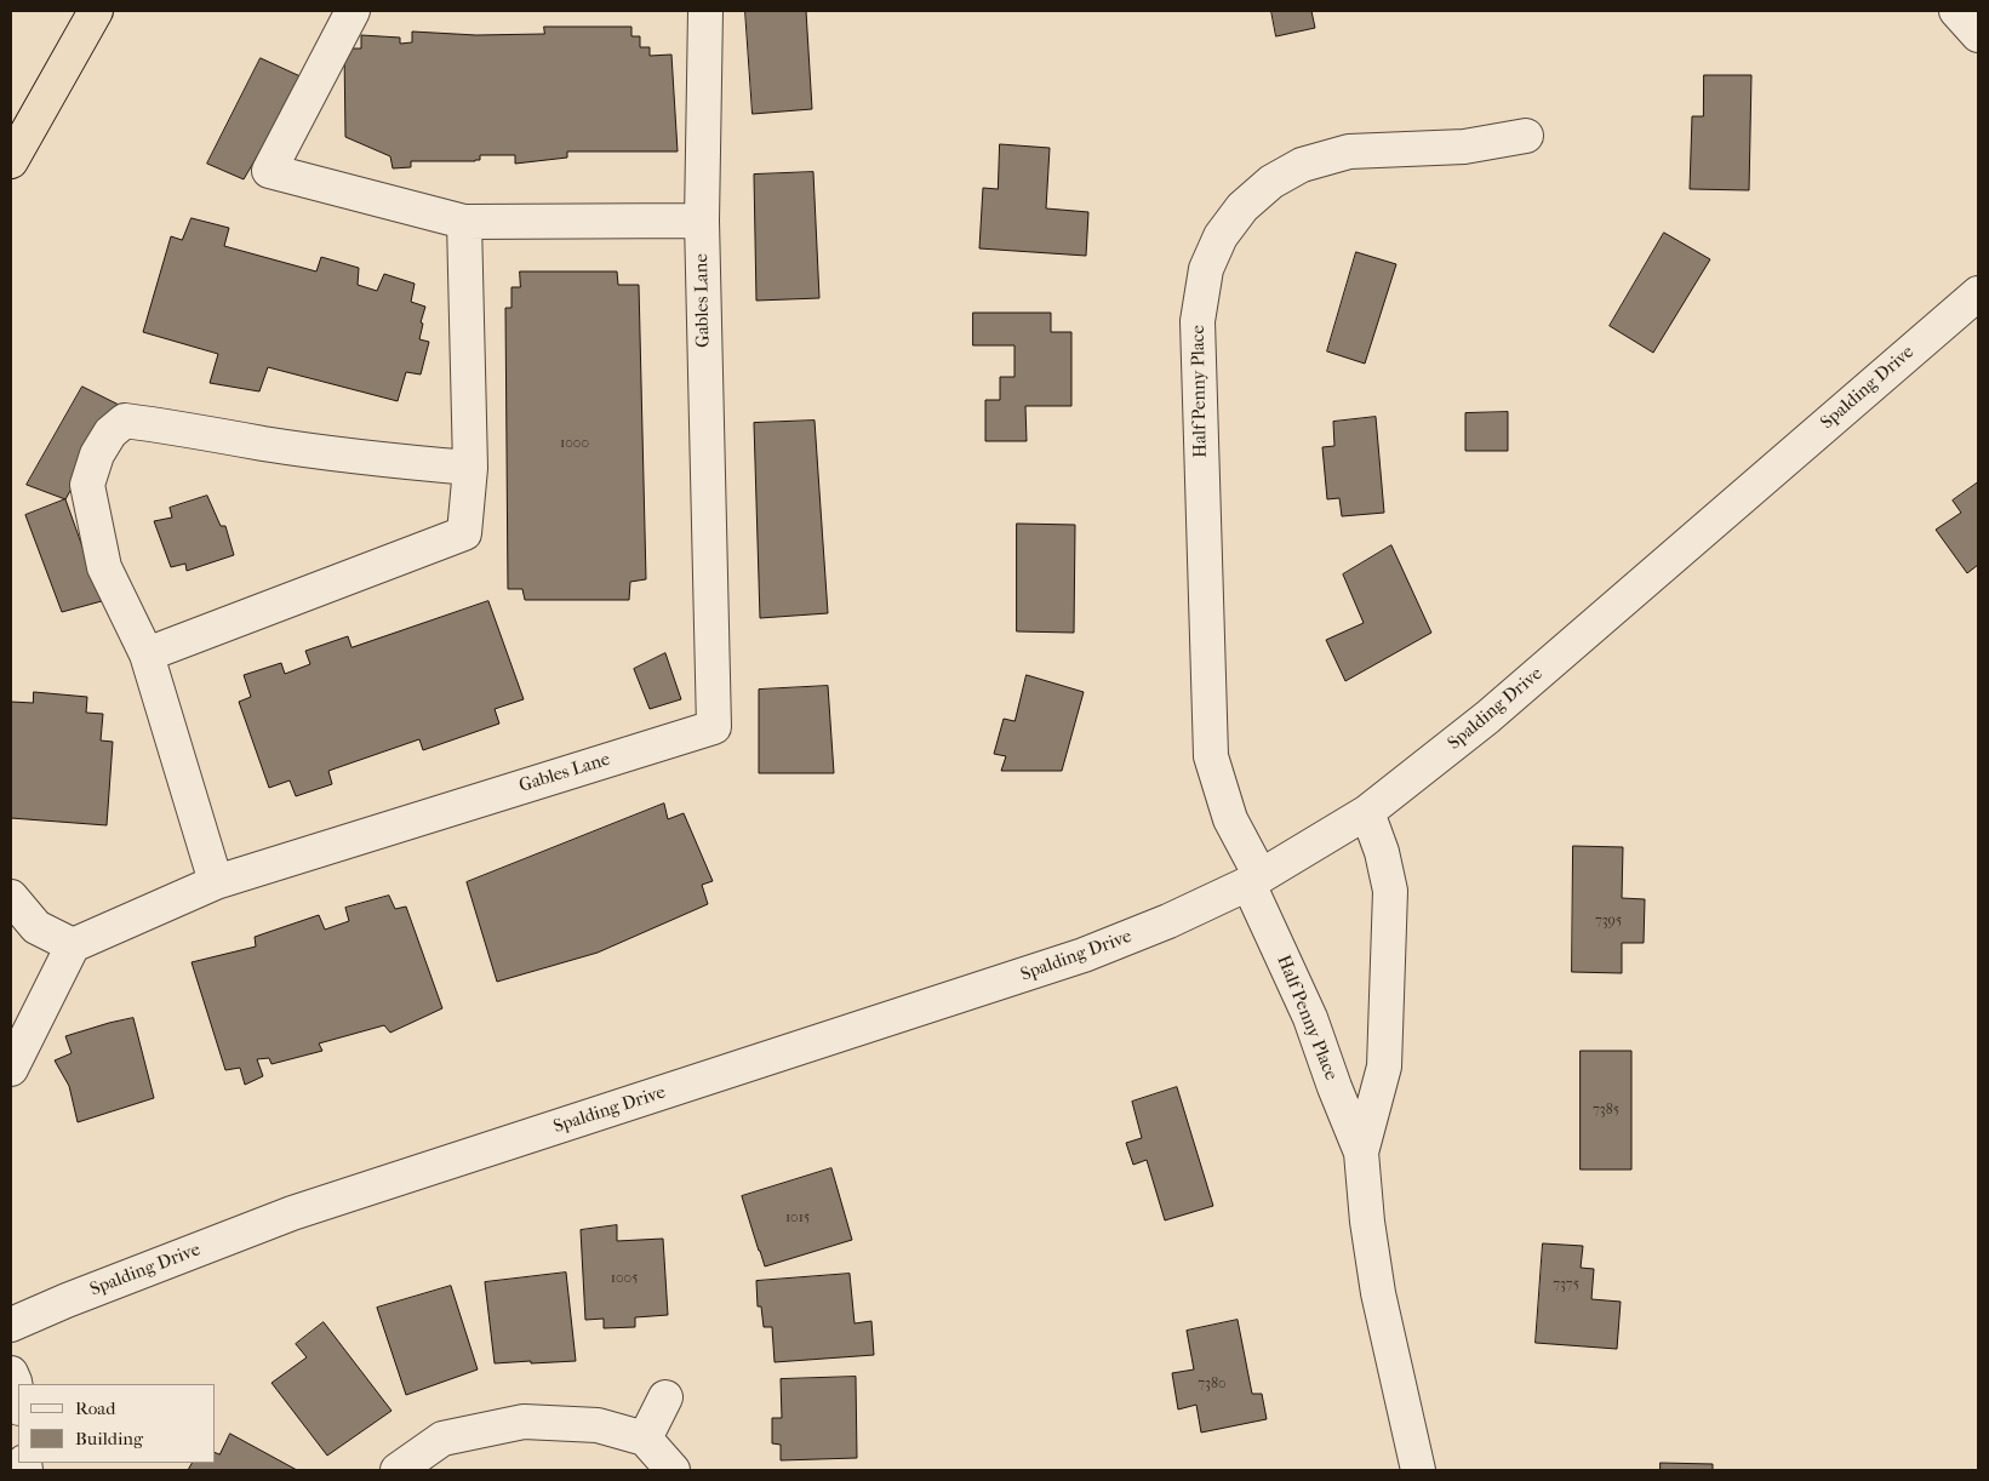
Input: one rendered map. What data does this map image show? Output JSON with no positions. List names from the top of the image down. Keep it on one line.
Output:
{"streets":{"street":["Gables Lane","Spalding Drive","Half Penny Place"]},"crossings":[["Spalding Drive","Half Penny Place"]],"house_numbers":["1000","7395","7385","1015","1005","7375","7380"],"legend":["Road","Building"]}
